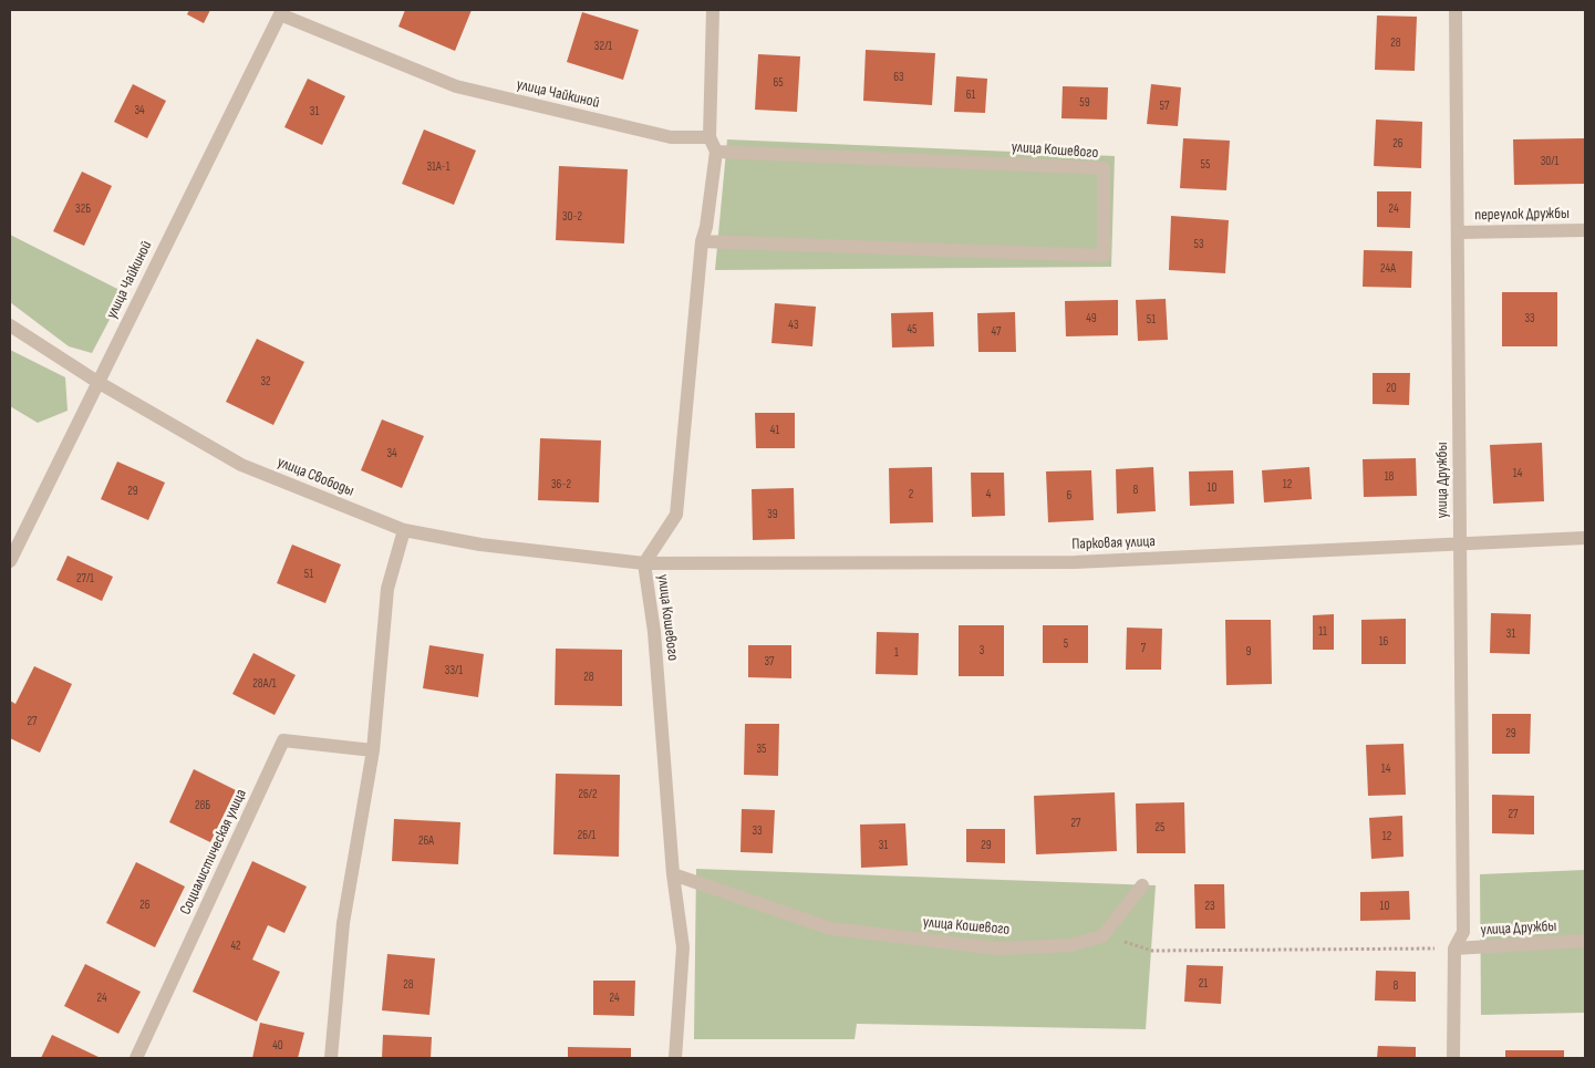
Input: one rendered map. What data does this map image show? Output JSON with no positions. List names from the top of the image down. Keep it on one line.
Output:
{"streets":{"street":["улица Чайкиной","улица Кошевого","переулок Дружбы","улица Свободы","улица Дружбы","Парковая улица","Социалистическая улица"]},"crossings":[["улица Чайкиной","улица Свободы"],["улица Кошевого","улица Свободы"],["улица Кошевого","Парковая улица"],["переулок Дружбы","улица Дружбы"],["улица Свободы","Парковая улица"],["улица Дружбы","Парковая улица"]],"house_numbers":["28","32/1","63","65","61","59","57","34","31","26","30/1","55","31А-1","32Б","24","30-2","53","24А","49","33","51","43","45","47","32","20","41","34","14","18","36-2","12","10","8","29","2","4","6","39","51","27/1","11","31","16","5","7","3","9","1","37","33/1","28","28А/1","27","29","35","14","26/2","28Б","27","27","25","33","26/1","12","26А","31","29","26","23","10","42","21","28","8","24","24","40"]}
